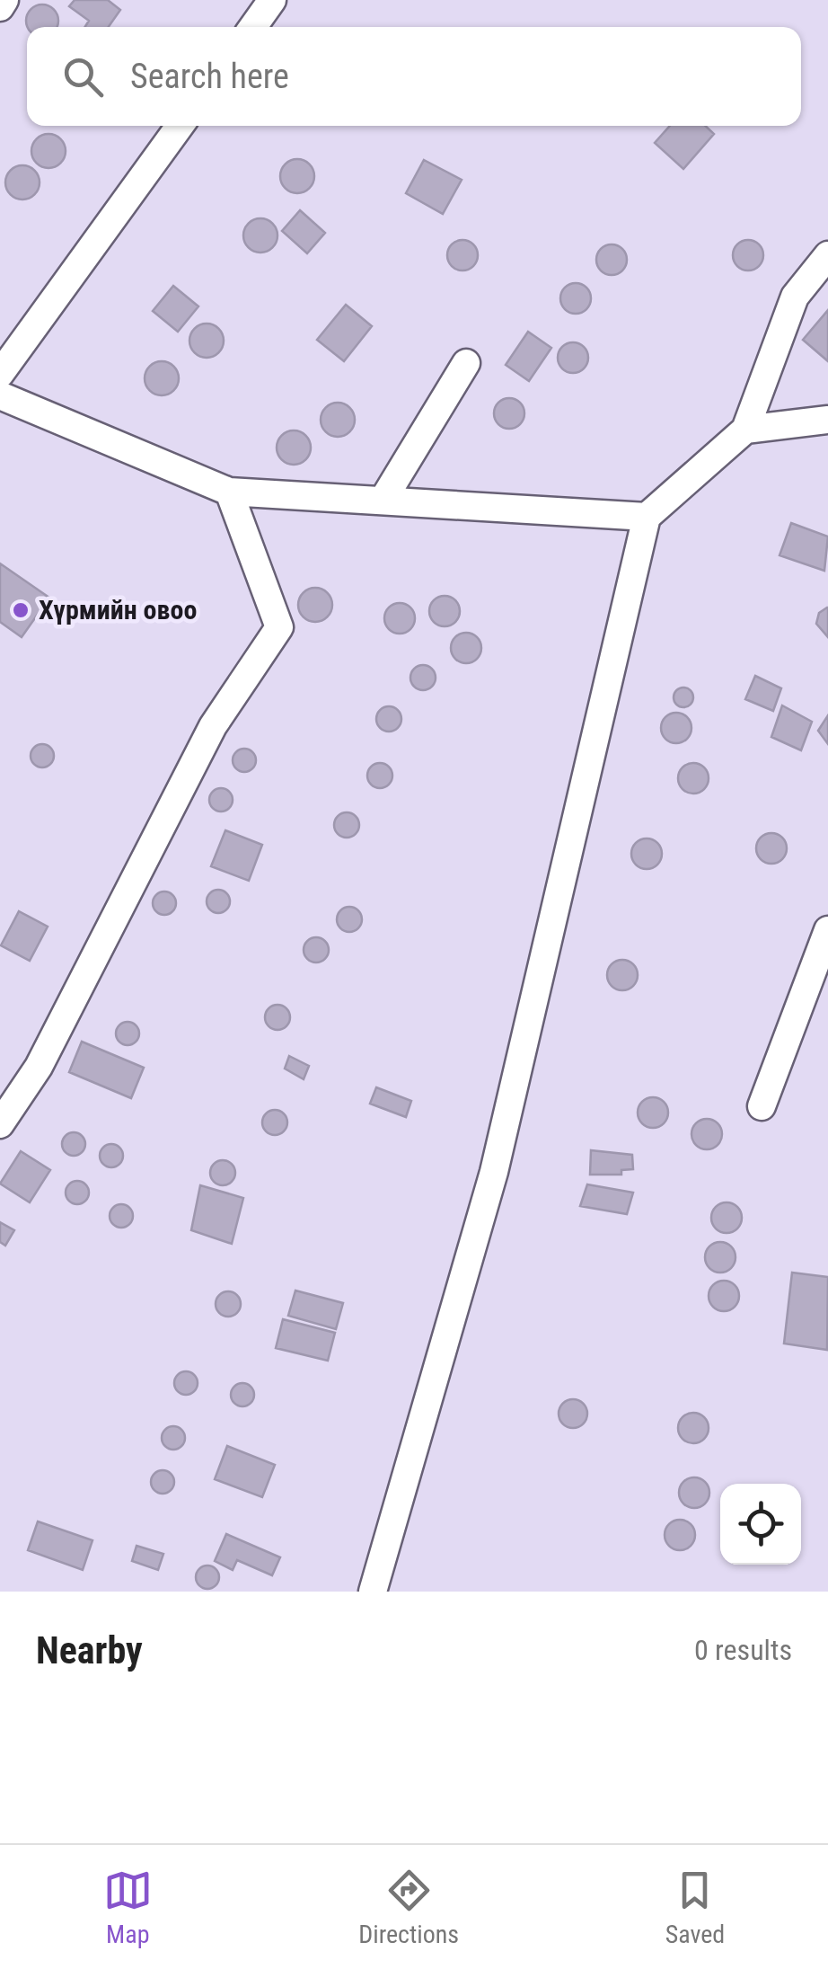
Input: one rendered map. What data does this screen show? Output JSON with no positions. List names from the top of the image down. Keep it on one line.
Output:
{"places":["Хүрмийн овоо"],"page":{"search":"Search here","heading":["Nearby","0 results"],"nav":["Map","Directions","Saved"]}}
